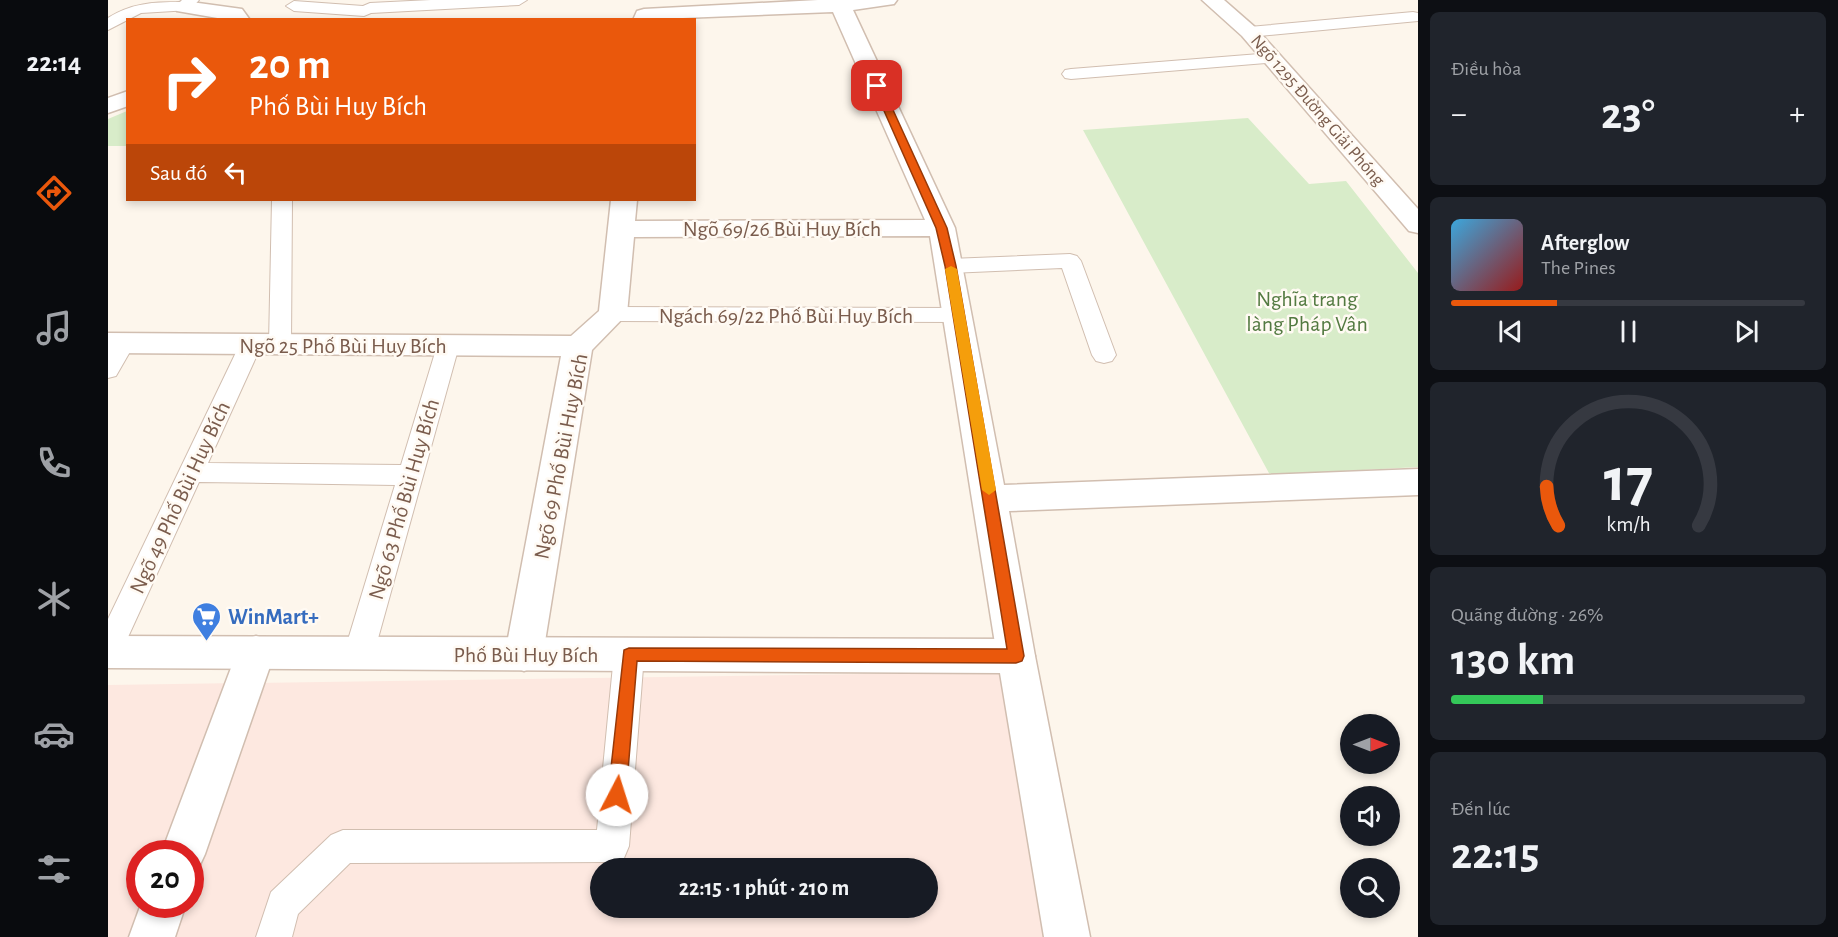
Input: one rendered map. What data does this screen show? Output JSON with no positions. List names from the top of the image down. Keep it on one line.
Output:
{"streets":{"street":["Ngõ 1295 Đường Giải Phóng","Ngõ 69/26 Bùi Huy Bích","Ngõ 25 Phố Bùi Huy Bích","Ngõ 69 Phố Bùi Huy Bích","Phố Bùi Huy Bích"],"lane":["Ngách 69/22 Phố Bùi Huy Bích","Ngõ 49 Phố Bùi Huy Bích","Ngõ 63 Phố Bùi Huy Bích"]},"crossings":[["Ngách 69/22 Phố Bùi Huy Bích","Ngõ 69 Phố Bùi Huy Bích"],["Ngõ 25 Phố Bùi Huy Bích","Ngõ 69 Phố Bùi Huy Bích"],["Ngõ 25 Phố Bùi Huy Bích","Ngõ 49 Phố Bùi Huy Bích"],["Ngõ 25 Phố Bùi Huy Bích","Ngõ 63 Phố Bùi Huy Bích"],["Ngõ 69 Phố Bùi Huy Bích","Phố Bùi Huy Bích"],["Ngõ 49 Phố Bùi Huy Bích","Phố Bùi Huy Bích"],["Ngõ 63 Phố Bùi Huy Bích","Phố Bùi Huy Bích"]],"parks":["Nghĩa trang làng Pháp Vân"],"places":{"supermarket":["WinMart+"]},"north":"right","page":{"tabs":"22:14","tile":["Điều hòa",["Quãng đường · 26%","130 km"],["Đến lúc","22:15"]],"turn":["20 m","Phố Bùi Huy Bích"],"heat":["−","23°","+"],"then":"Sau đó","song":["Afterglow","The Pines"],"limit":"20","trip":"22:15 · 1 phút · 210 m","gauge":["17","km/h"]}}
